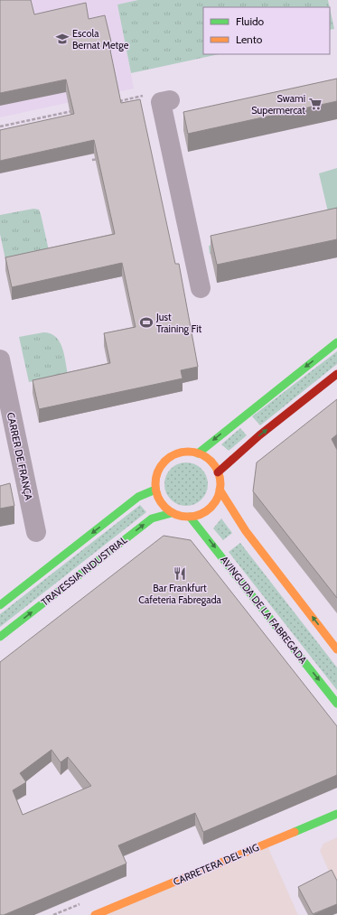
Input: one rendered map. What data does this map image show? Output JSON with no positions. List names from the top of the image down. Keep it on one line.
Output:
{"streets":{"street":["CARRER DE FRANÇA","TRAVESSIA INDUSTRIAL","AVINGUDA DE LA FABREGADA","CARRETERA DEL MIG"]},"crossings":[["TRAVESSIA INDUSTRIAL","AVINGUDA DE LA FABREGADA"]],"places":{"school or university":["Escola Bernat Metge"],"supermarket":["Swami Supermercat"],"sports":["Just Training Fit"],"restaurant":["Bar Frankfurt Cafeteria Fabregada"]},"legend":["Fluido","Lento"]}
